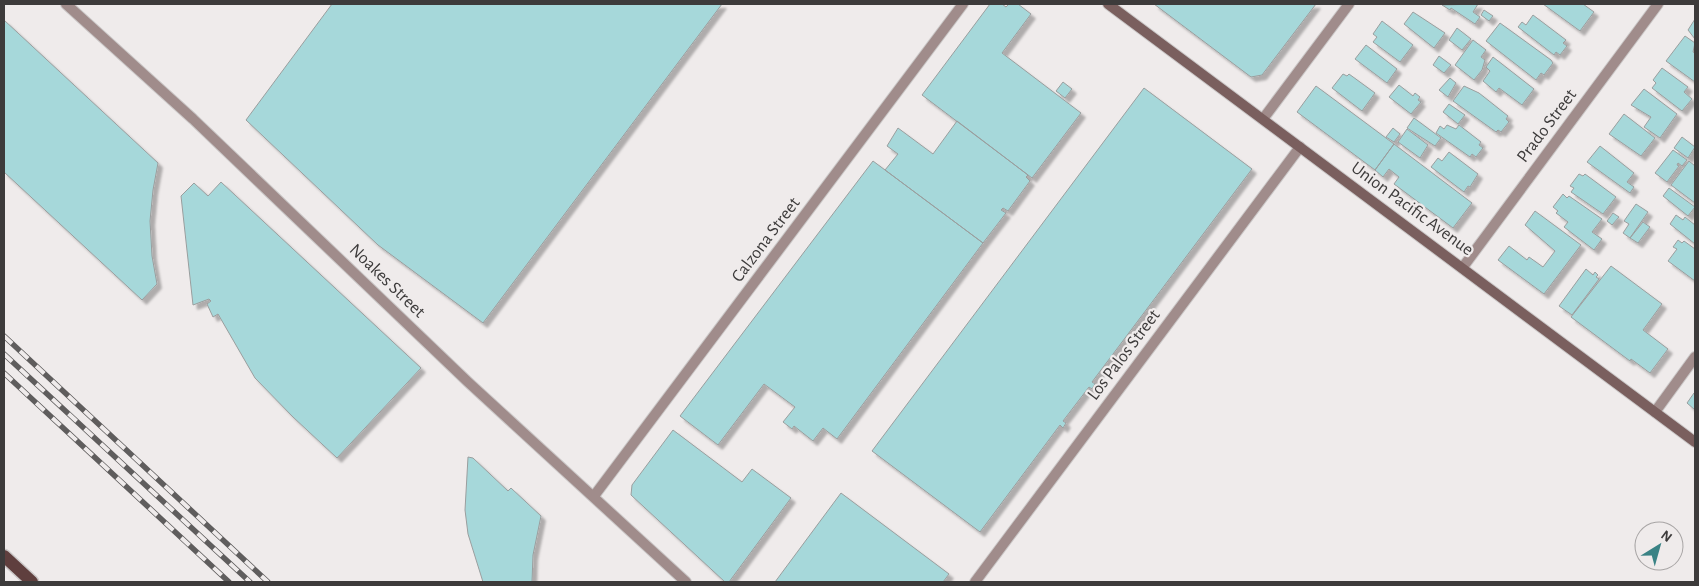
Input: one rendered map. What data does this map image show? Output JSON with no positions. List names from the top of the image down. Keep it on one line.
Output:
{"streets":{"street":["Prado Street","Union Pacific Avenue","Calzona Street","Noakes Street","Los Palos Street"]},"crossings":[["Prado Street","Union Pacific Avenue"],["Union Pacific Avenue","Los Palos Street"],["Calzona Street","Noakes Street"]],"north":"top right"}
